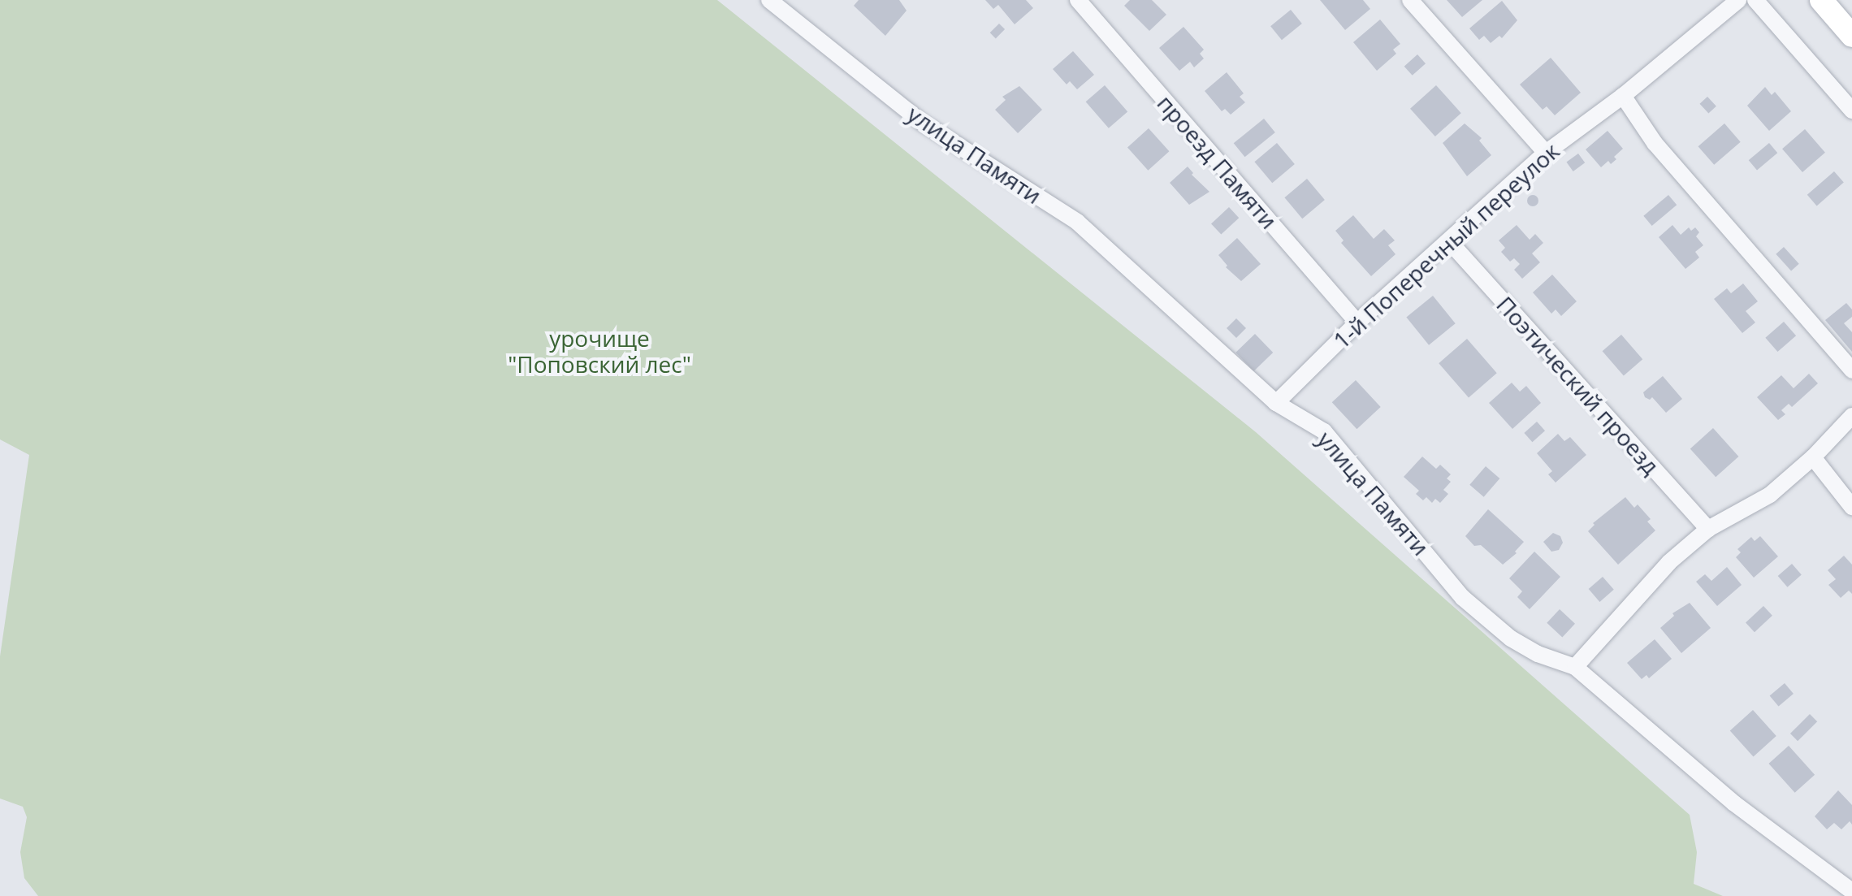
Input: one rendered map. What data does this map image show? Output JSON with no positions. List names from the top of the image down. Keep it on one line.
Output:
{"streets":{"street":["улица Памяти","проезд Памяти","1-й Поперечный переулок","Поэтический проезд"]},"crossings":[["улица Памяти","1-й Поперечный переулок"],["проезд Памяти","1-й Поперечный переулок"],["1-й Поперечный переулок","Поэтический проезд"]],"parks":["урочище \"Поповский лес\""]}
